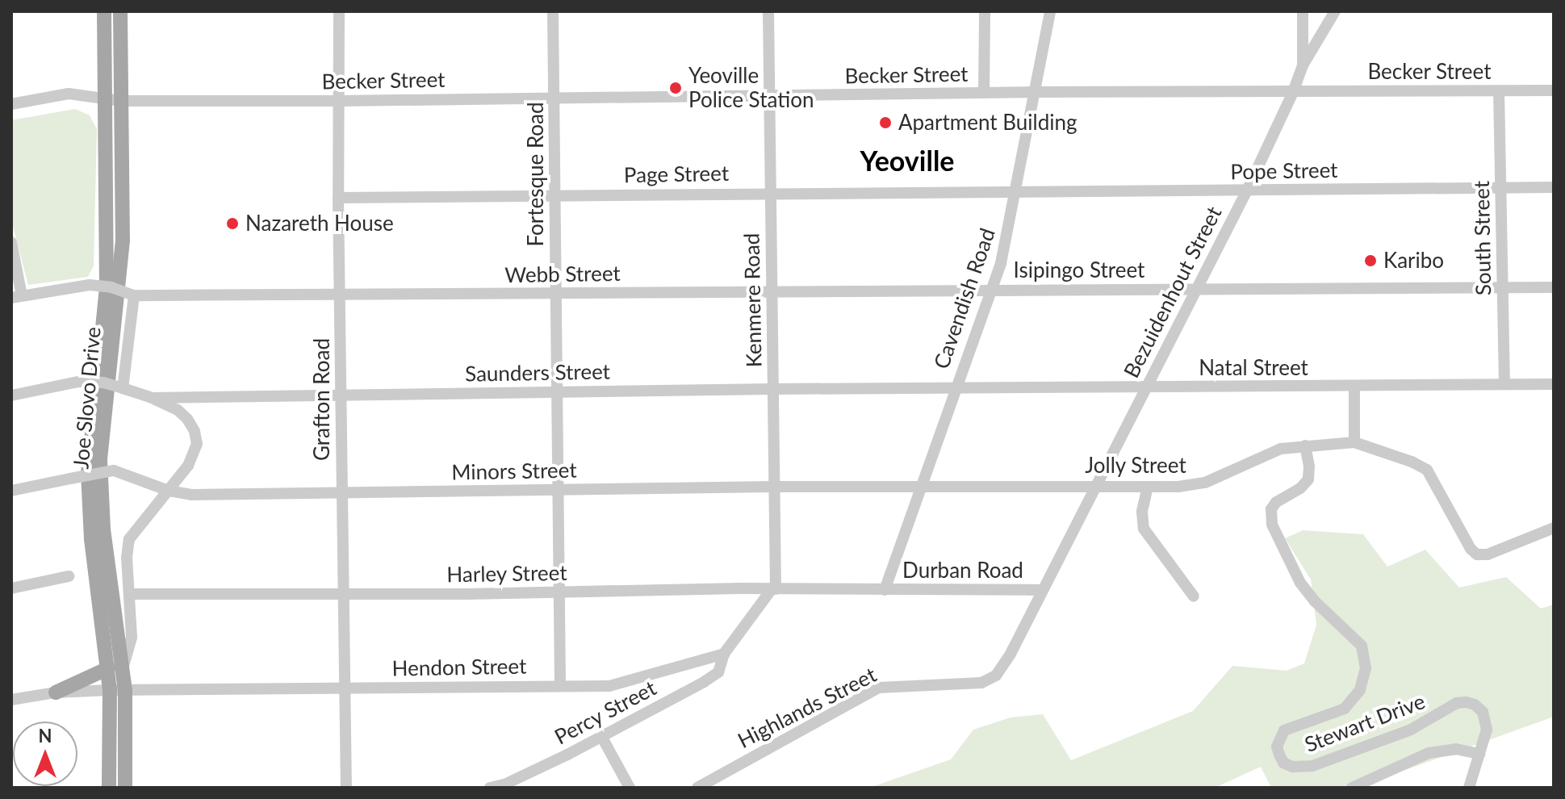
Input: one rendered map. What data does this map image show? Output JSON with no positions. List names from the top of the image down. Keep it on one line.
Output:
{"streets":{"main road":["Joe Slovo Drive"],"street":["Becker Street","Pope Street","Fortesque Road","Page Street","South Street","Isipingo Street","Webb Street","Bezuidenhout Street","Cavendish Road","Kenmere Road","Natal Street","Saunders Street","Grafton Road","Jolly Street","Minors Street","Durban Road","Harley Street","Hendon Street","Highlands Street","Percy Street","Stewart Drive"]},"crossings":[["Becker Street","Fortesque Road"],["Becker Street","South Street"],["Becker Street","Bezuidenhout Street"],["Becker Street","Cavendish Road"],["Becker Street","Kenmere Road"],["Becker Street","Joe Slovo Drive"],["Becker Street","Grafton Road"],["Pope Street","Page Street"],["Pope Street","South Street"],["Pope Street","Bezuidenhout Street"],["Pope Street","Cavendish Road"],["Fortesque Road","Page Street"],["Fortesque Road","Webb Street"],["Fortesque Road","Saunders Street"],["Fortesque Road","Minors Street"],["Fortesque Road","Harley Street"],["Fortesque Road","Hendon Street"],["Page Street","Cavendish Road"],["Page Street","Kenmere Road"],["Page Street","Grafton Road"],["South Street","Isipingo Street"],["South Street","Natal Street"],["Isipingo Street","Webb Street"],["Isipingo Street","Bezuidenhout Street"],["Isipingo Street","Cavendish Road"],["Webb Street","Cavendish Road"],["Webb Street","Kenmere Road"],["Webb Street","Grafton Road"],["Bezuidenhout Street","Natal Street"],["Bezuidenhout Street","Jolly Street"],["Bezuidenhout Street","Durban Road"],["Bezuidenhout Street","Highlands Street"],["Cavendish Road","Natal Street"],["Cavendish Road","Saunders Street"],["Cavendish Road","Jolly Street"],["Cavendish Road","Minors Street"],["Cavendish Road","Durban Road"],["Cavendish Road","Harley Street"],["Kenmere Road","Saunders Street"],["Kenmere Road","Minors Street"],["Kenmere Road","Harley Street"],["Natal Street","Saunders Street"],["Saunders Street","Grafton Road"],["Joe Slovo Drive","Hendon Street"],["Grafton Road","Minors Street"],["Grafton Road","Harley Street"],["Grafton Road","Hendon Street"],["Jolly Street","Minors Street"],["Jolly Street","Stewart Drive"],["Durban Road","Harley Street"],["Durban Road","Highlands Street"],["Hendon Street","Percy Street"]],"districts":["Yeoville"],"places":["Yeoville Police Station","Apartment Building","Nazareth House","Karibo"],"north":"top"}
